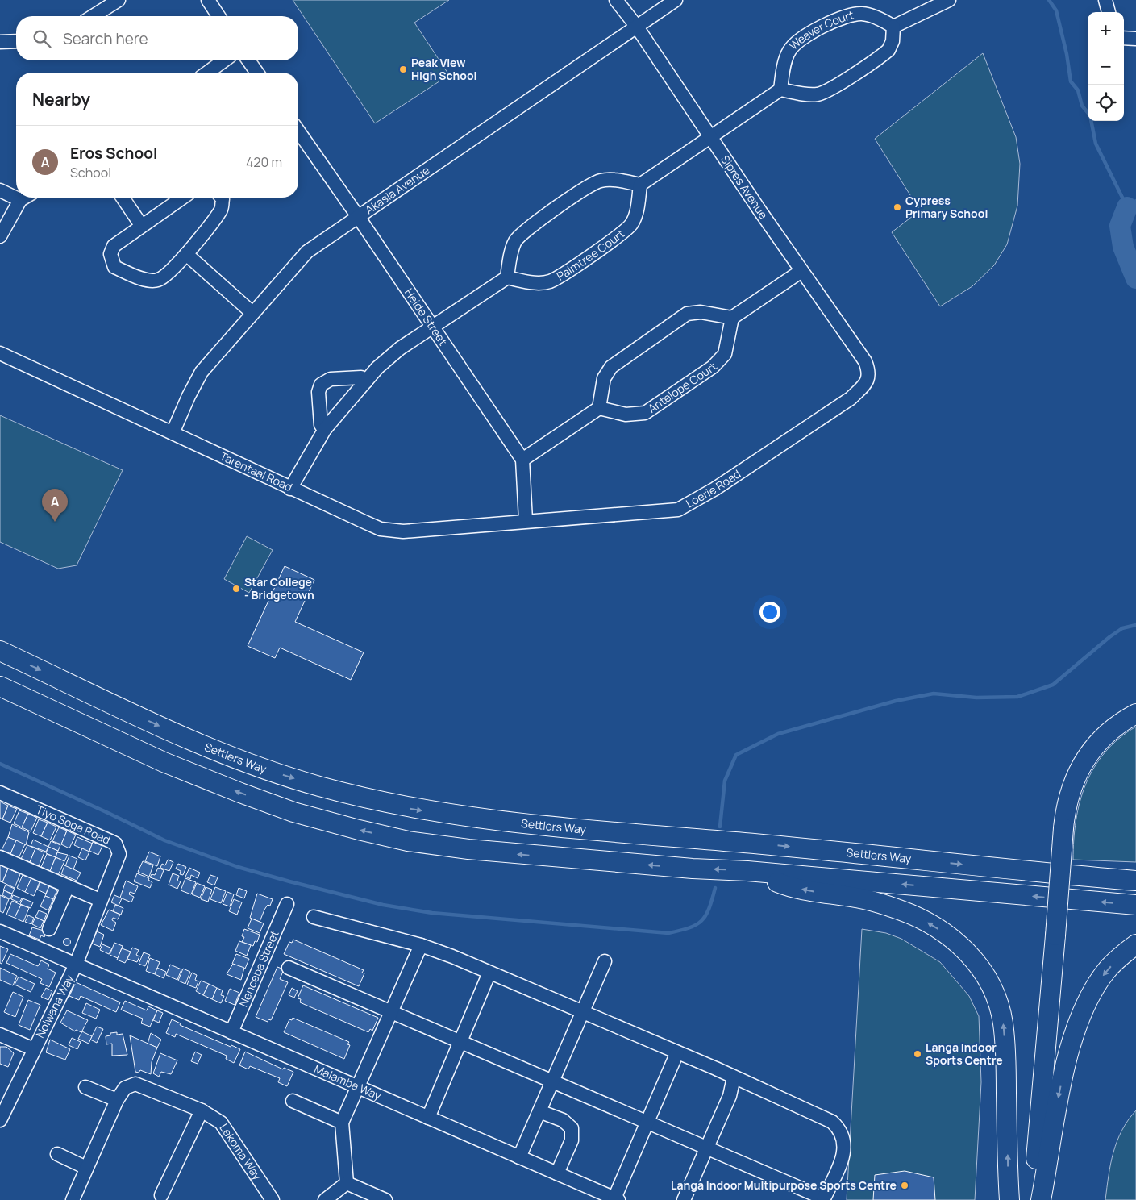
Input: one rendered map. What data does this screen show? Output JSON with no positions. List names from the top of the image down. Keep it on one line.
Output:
{"streets":{"highway":["Settlers Way"],"street":["Weaver Court","Sipres Avenue","Akasia Avenue","Palmtree Court","Heide Street","Antelope Court","Tarentaal Road","Loerie Road","Tiyo Soga Road","Nenceba Street","Nolwana Way","Malamba Way","Lekoma Way"]},"crossings":[["Sipres Avenue","Akasia Avenue"],["Sipres Avenue","Loerie Road"],["Akasia Avenue","Heide Street"],["Akasia Avenue","Tarentaal Road"],["Tarentaal Road","Loerie Road"],["Tiyo Soga Road","Nolwana Way"],["Tiyo Soga Road","Malamba Way"],["Nenceba Street","Malamba Way"],["Nolwana Way","Malamba Way"]],"places":["Peak View High School","Cypress Primary School","Star College - Bridgetown","Langa Indoor Sports Centre","Langa Indoor Multipurpose Sports Centre"],"page":{"map_buttons":["+","−"],"search":"Search here","heading":"Nearby","list":[{"mark":"A","name":"Eros School","note":"School","value":"420 m"}],"pins":"A"}}
